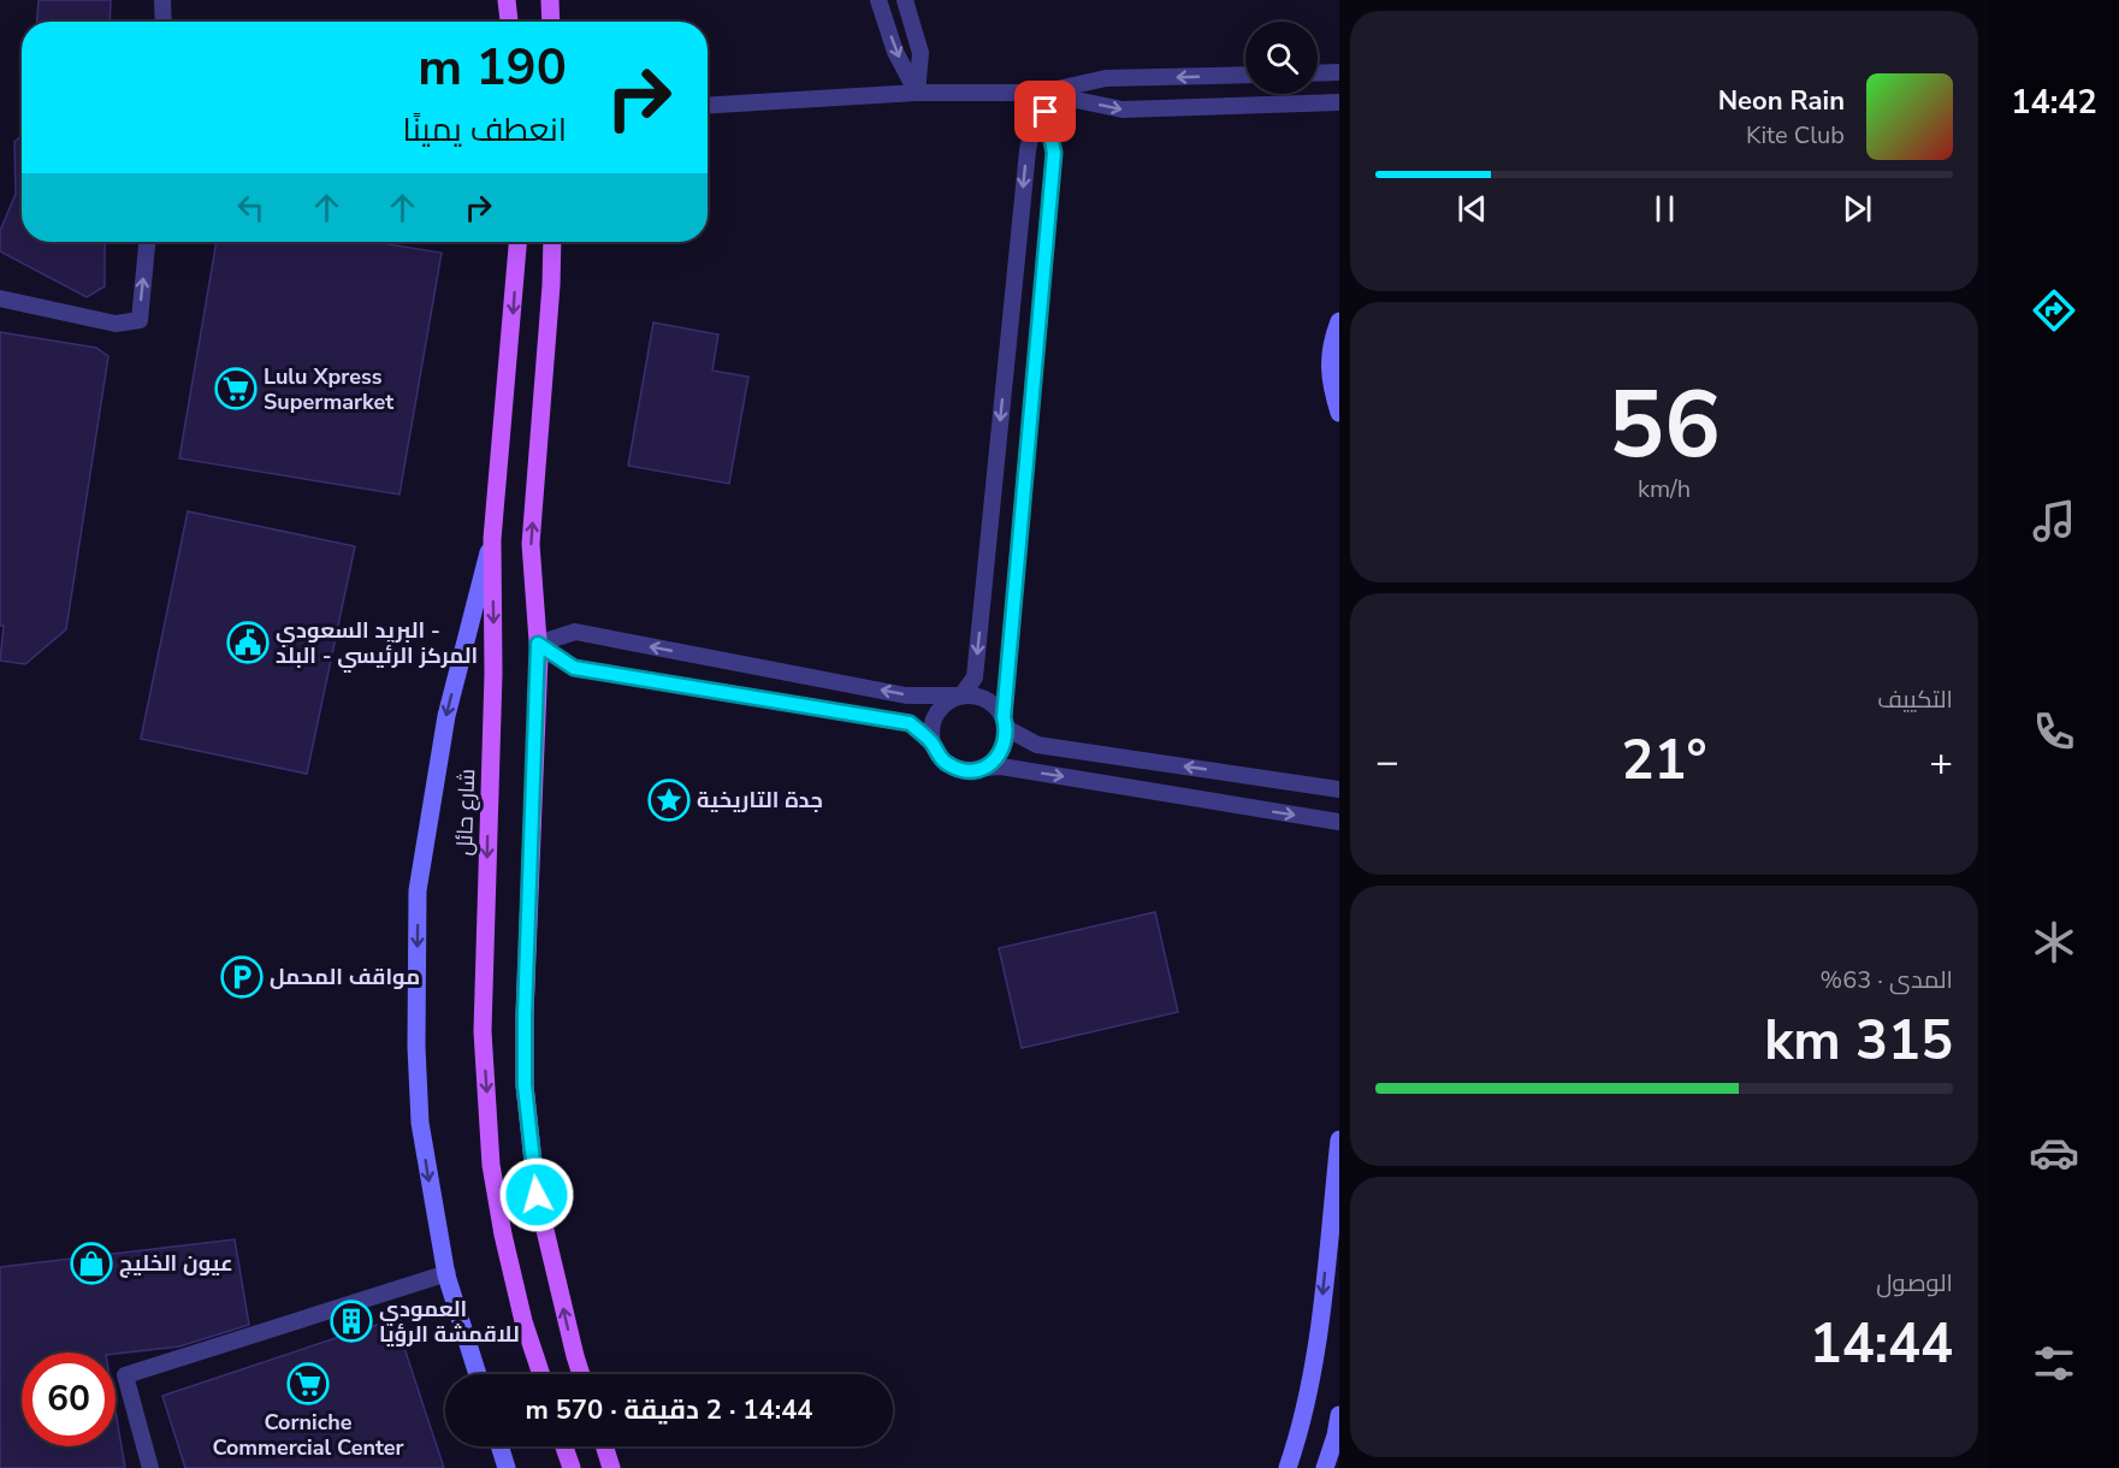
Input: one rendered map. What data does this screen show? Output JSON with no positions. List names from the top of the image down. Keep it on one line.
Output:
{"streets":{"main road":["شارع حائل"]},"places":{"supermarket":["Lulu Xpress Supermarket","Corniche Commercial Center"],"public building":["البريد السعودي - المركز الرئيسي - البلد"],"place":["جدة التاريخية"],"parking":["مواقف المحمل"],"shop":["عيون الخليج"],"building":["العمودي للاقمشة الرؤيا"]},"page":{"tabs":"14:42","turn":["190 m","انعطف يمينًا"],"song":["Neon Rain","Kite Club"],"tile":[["56","km/h"],"التكييف",["المدى · 63%","315 km"],["الوصول","14:44"]],"heat":["−","21°","+"],"limit":"60","trip":"14:44 · 2 دقيقة · 570 m"}}
